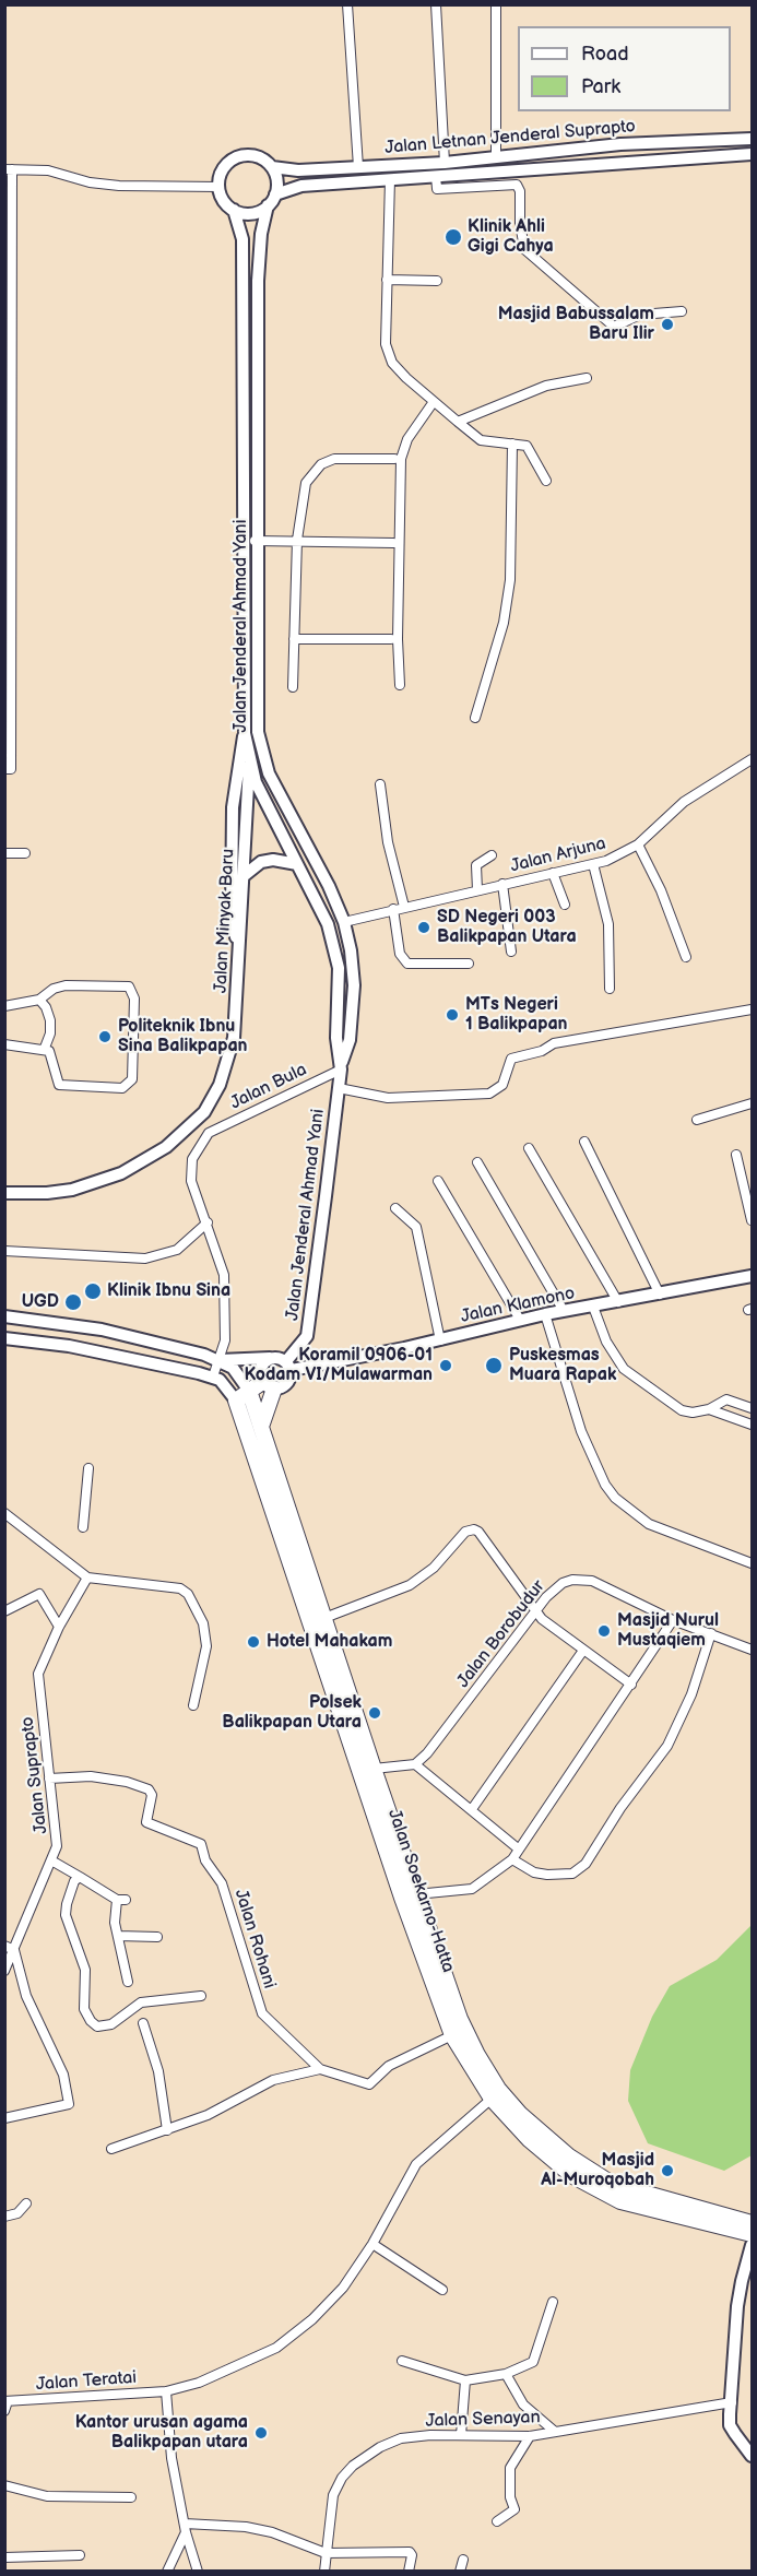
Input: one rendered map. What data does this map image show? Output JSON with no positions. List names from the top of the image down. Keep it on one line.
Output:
{"streets":{"highway":["Jalan Soekarno-Hatta"],"main road":["Jalan Letnan Jenderal Suprapto","Jalan Jenderal Ahmad Yani","Jalan Minyak Baru","Jalan Klamono"],"street":["Jalan Arjuna","Jalan Bula","Jalan Borobudur","Jalan Suprapto","Jalan Rohani","Jalan Teratai","Jalan Senayan"]},"crossings":[["Jalan Letnan Jenderal Suprapto","Jalan Jenderal Ahmad Yani"],["Jalan Jenderal Ahmad Yani","Jalan Arjuna"],["Jalan Jenderal Ahmad Yani","Jalan Minyak Baru"],["Jalan Jenderal Ahmad Yani","Jalan Bula"],["Jalan Jenderal Ahmad Yani","Jalan Klamono"],["Jalan Suprapto","Jalan Rohani"],["Jalan Soekarno-Hatta","Jalan Rohani"],["Jalan Soekarno-Hatta","Jalan Teratai"]],"places":["Klinik Ahli Gigi Cahya","Masjid Babussalam Baru Ilir","SD Negeri 003 Balikpapan Utara","MTs Negeri 1 Balikpapan","Politeknik Ibnu Sina Balikpapan","Klinik Ibnu Sina","UGD","Koramil 0906-01 Kodam VI/Mulawarman","Puskesmas Muara Rapak","Masjid Nurul Mustaqiem","Hotel Mahakam","Polsek Balikpapan Utara","Masjid Al-Muroqobah","Kantor urusan agama Balikpapan utara"],"legend":["Road","Park"]}
